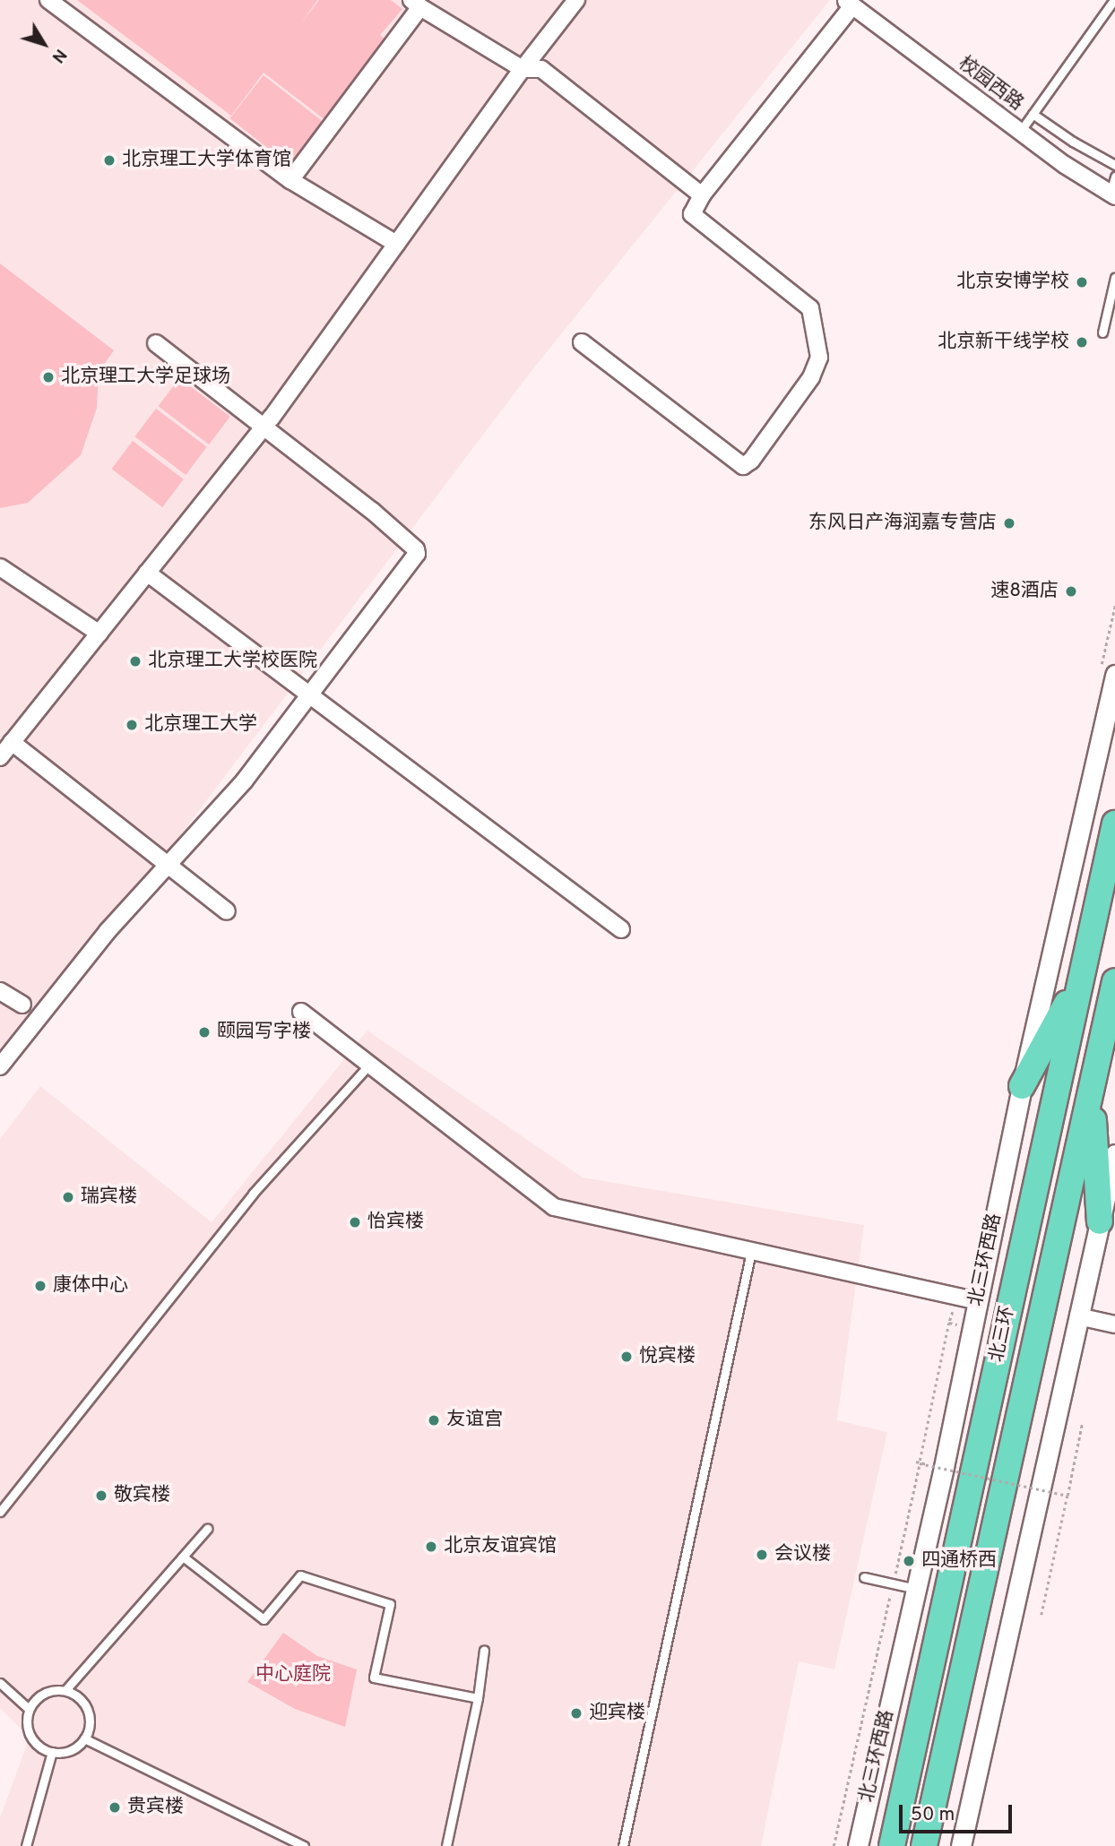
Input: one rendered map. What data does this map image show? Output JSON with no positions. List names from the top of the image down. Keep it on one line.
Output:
{"streets":{"highway":["北三环"],"street":["校园西路","北三环西路"]},"parks":["中心庭院"],"places":["北京理工大学体育馆","北京安博学校","北京新干线学校","北京理工大学足球场","东风日产海润嘉专营店","速8酒店","北京理工大学校医院","北京理工大学","颐园写字楼","瑞宾楼","怡宾楼","康体中心","悅宾楼","友谊宫","敬宾楼","北京友谊宾馆","会议楼","四通桥西","迎宾楼","贵宾楼"],"scale_bar":"50 m","north":"bottom right"}
